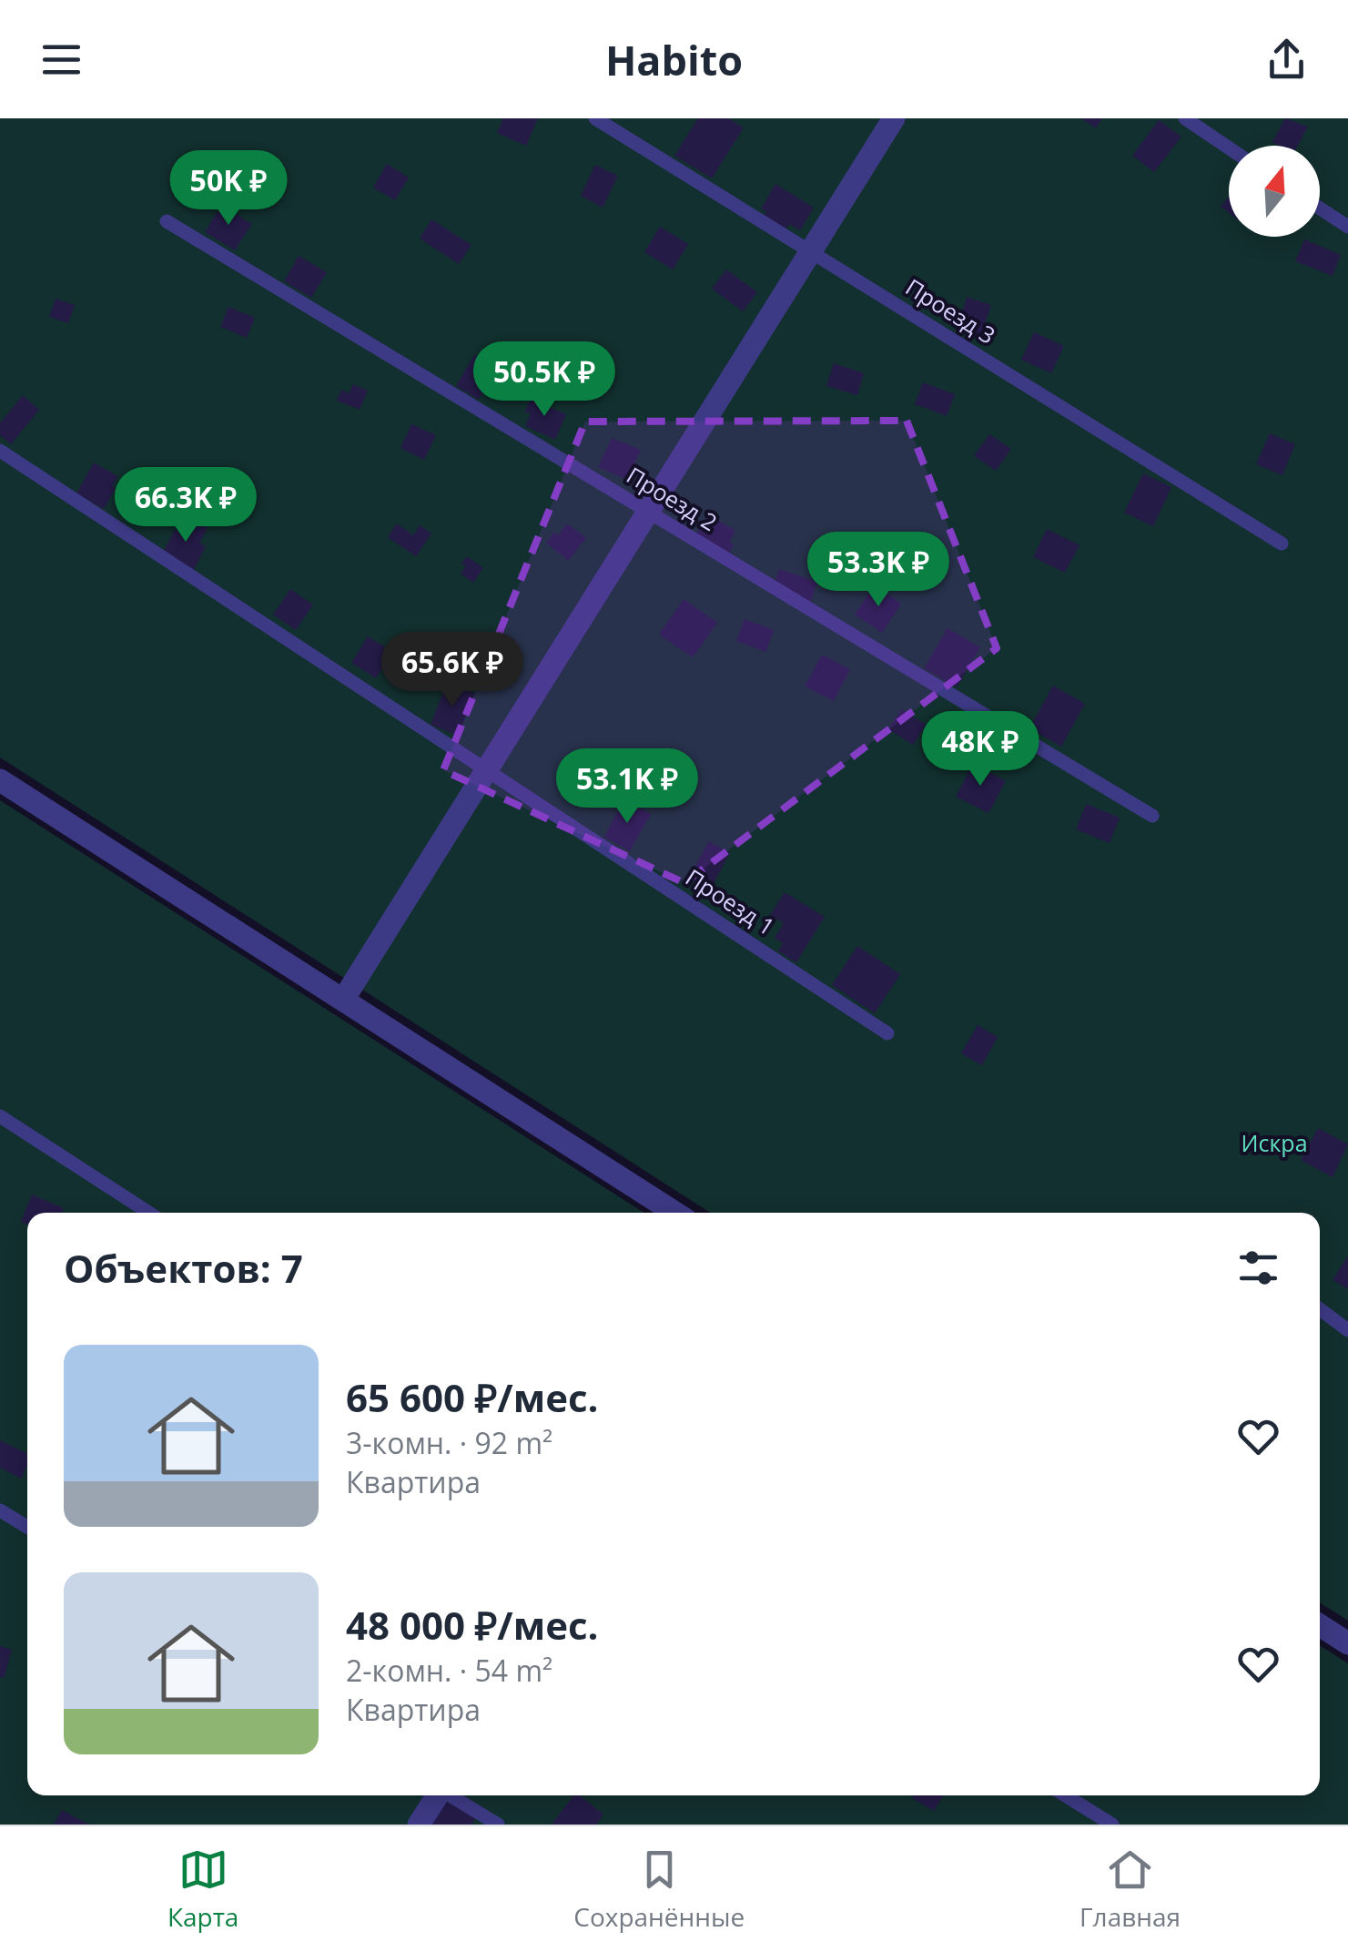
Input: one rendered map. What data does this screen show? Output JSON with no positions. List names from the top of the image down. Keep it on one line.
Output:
{"streets":{"lane":["Проезд 3","Проезд 2","Проезд 1"]},"parks":["Искра"],"north":"top","page":{"header":"Habito","price":["50K ₽","50.5K ₽","66.3K ₽","53.3K ₽","65.6K ₽","48K ₽","53.1K ₽"],"heading":"Объектов: 7","list":[{"name":"65 600 ₽/мес.","note":"3-комн. · 92 m² · Квартира"},{"name":"48 000 ₽/мес.","note":"2-комн. · 54 m² · Квартира"}],"tabs":["Карта","Сохранённые","Главная"]}}
